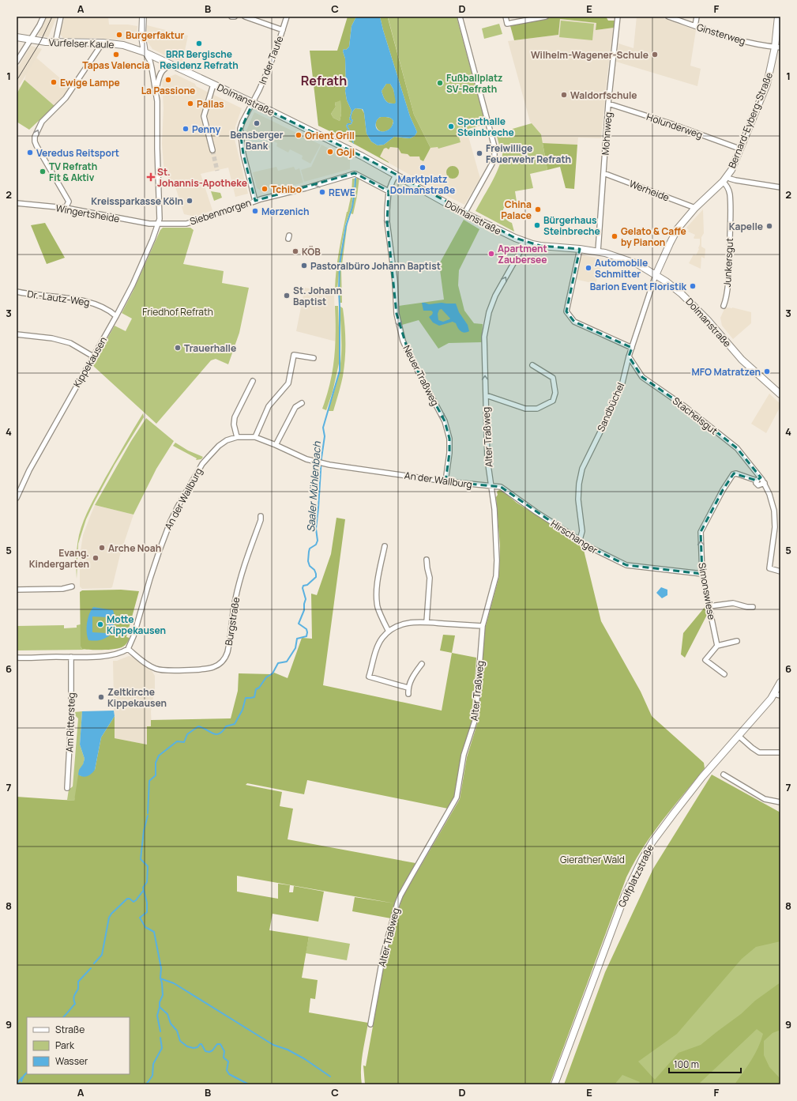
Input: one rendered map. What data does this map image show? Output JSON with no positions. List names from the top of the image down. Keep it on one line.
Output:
{"streets":{"main road":["Vürfelser Kaule","Dolmanstraße","Bernard-Eyberg-Straße","Golfplatzstraße"],"street":["Ginsterweg","In der Taufe","Holunderweg","Mohnweg","Werheide","Siebenmorgen","Wingertsheide","Junkersgut","Dr.-Lautz-Weg","Kippekausen","Neuer Traßweg","Sandbüchel","Stachelsgut","Alter Traßweg","An der Wallburg","Hirschanger","Simonswiese","Burgstraße","Am Rittersteg"]},"crossings":[["Ginsterweg","Bernard-Eyberg-Straße"],["Vürfelser Kaule","Dolmanstraße"],["In der Taufe","Dolmanstraße"],["In der Taufe","Siebenmorgen"],["Dolmanstraße","Bernard-Eyberg-Straße"],["Dolmanstraße","Mohnweg"],["Dolmanstraße","Neuer Traßweg"],["Dolmanstraße","Sandbüchel"],["Dolmanstraße","Alter Traßweg"],["Bernard-Eyberg-Straße","Holunderweg"],["Bernard-Eyberg-Straße","Werheide"],["Bernard-Eyberg-Straße","Junkersgut"],["Bernard-Eyberg-Straße","Sandbüchel"],["Holunderweg","Mohnweg"],["Mohnweg","Werheide"],["Siebenmorgen","Wingertsheide"],["Siebenmorgen","Kippekausen"],["Siebenmorgen","Neuer Traßweg"],["Wingertsheide","Kippekausen"],["Dr.-Lautz-Weg","Kippekausen"],["Neuer Traßweg","An der Wallburg"],["Sandbüchel","Stachelsgut"],["Sandbüchel","Hirschanger"],["Stachelsgut","Simonswiese"],["Alter Traßweg","An der Wallburg"],["Alter Traßweg","Hirschanger"],["An der Wallburg","Hirschanger"],["An der Wallburg","Burgstraße"],["Hirschanger","Simonswiese"]],"one_way":["Siebenmorgen","Neuer Traßweg","Simonswiese"],"districts":["Refrath"],"water":["Saaler Mühlenbach"],"parks":["Friedhof Refrath","Gierather Wald"],"places":{"other":["Burgerfaktur","BRR Bergische Residenz Refrath","Tapas Valencia","Wilhelm-Wagener-Schule","La Passione","Ewige Lampe","Fußballplatz SV-Refrath","Waldorfschule","Pallas","Bensberger Bank","Sporthalle Steinbreche","Penny","Orient Grill","Goji","Veredus Reitsport","Freiwillige Feuerwehr Refrath","Marktplatz Dolmanstraße","TV Refrath Fit & Aktiv","Tchibo","REWE","Kreissparkasse Köln","China Palace","Merzenich","Bürgerhaus Steinbreche","Kapelle","Gelato & Caffe by Pianon","KÖB","Apartment Zaubersee","Pastoralbüro Johann Baptist","Automobile Schmitter","Barion Event Floristik","St. Johann Baptist","Trauerhalle","MFO Matratzen","Arche Noah","Evang. Kindergarten","Motte Kippekausen","Zeltkirche Kippekausen"],"health":["St. Johannis-Apotheke"]},"legend":["Straße","Park","Wasser"],"scale_bar":"100 m","grid":{"columns":["A","B","C","D","E","F"],"rows":["1","2","3","4","5","6","7","8","9"]}}
